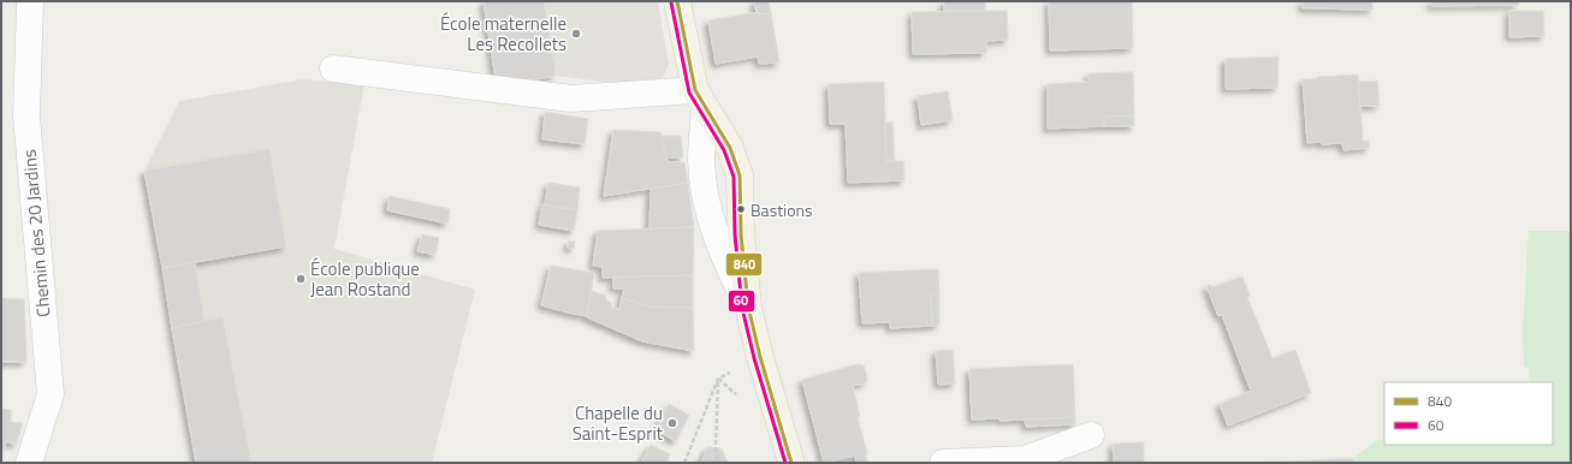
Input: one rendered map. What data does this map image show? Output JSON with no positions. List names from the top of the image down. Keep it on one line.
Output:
{"streets":{"street":["Chemin des 20 Jardins"]},"places":["École maternelle Les Recollets","Bastions","École publique Jean Rostand","Chapelle du Saint-Esprit"],"lines":["transit line 840","transit line 60"],"legend":["840","60"]}
